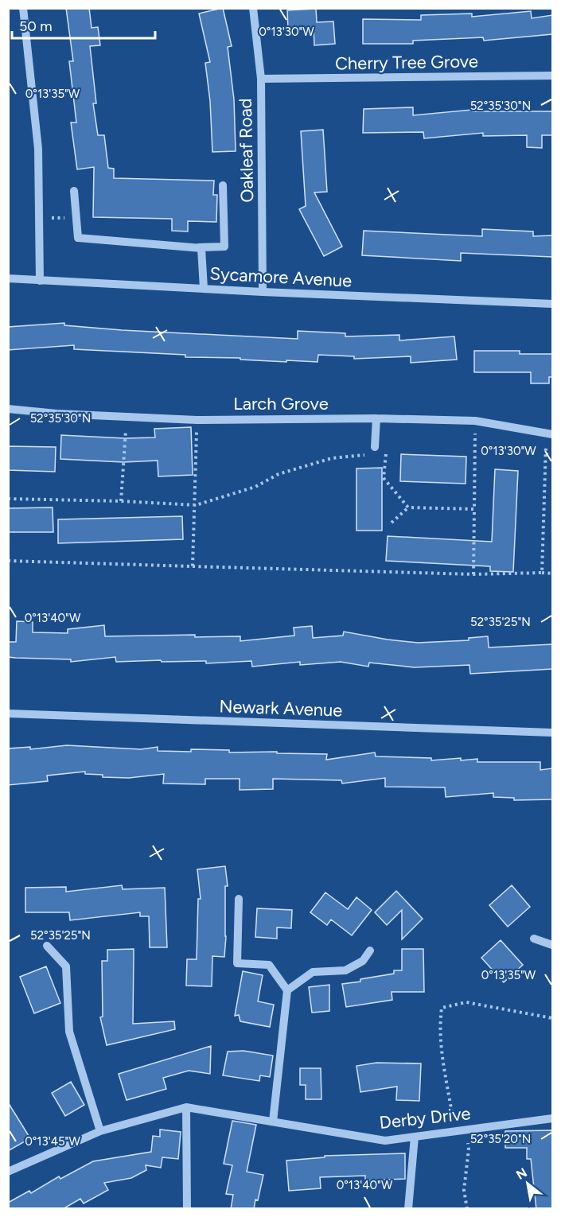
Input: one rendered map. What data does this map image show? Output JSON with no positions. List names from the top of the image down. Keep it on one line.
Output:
{"streets":{"street":["Cherry Tree Grove","Oakleaf Road","Sycamore Avenue","Larch Grove","Newark Avenue","Derby Drive"]},"crossings":[["Cherry Tree Grove","Oakleaf Road"],["Oakleaf Road","Sycamore Avenue"]],"scale_bar":"50 m","north":"top left","coordinates":["0°13'30\"W","0°13'35\"W","52°35'30\"N","0°13'40\"W","52°35'25\"N","52°35'20\"N","0°13'45\"W"]}
